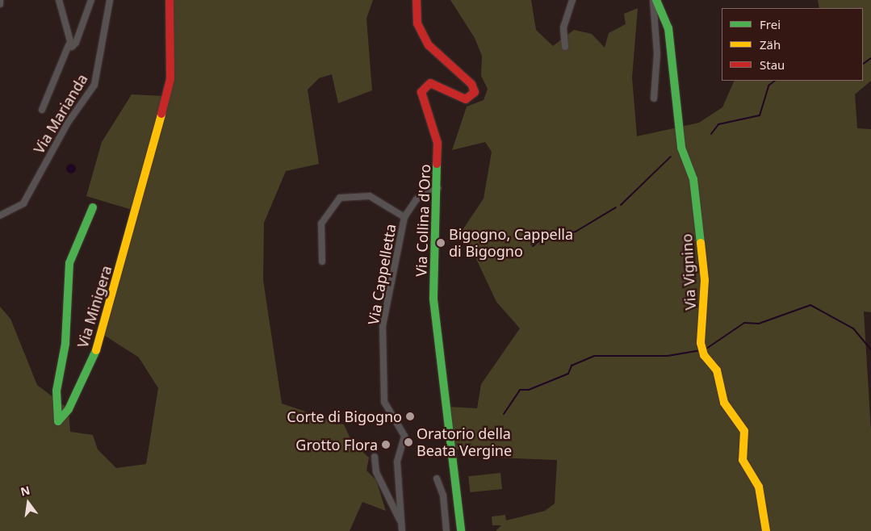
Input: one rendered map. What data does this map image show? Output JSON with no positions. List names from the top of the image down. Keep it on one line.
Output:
{"streets":{"street":["Via Marianda","Via Collina d'Oro","Via Vignino","Via Cappelletta","Via Minigera"]},"crossings":[["Via Collina d'Oro","Via Cappelletta"]],"places":["Bigogno, Cappella di Bigogno","Corte di Bigogno","Oratorio della Beata Vergine","Grotto Flora"],"legend":["Frei","Zäh","Stau"],"north":"top"}
